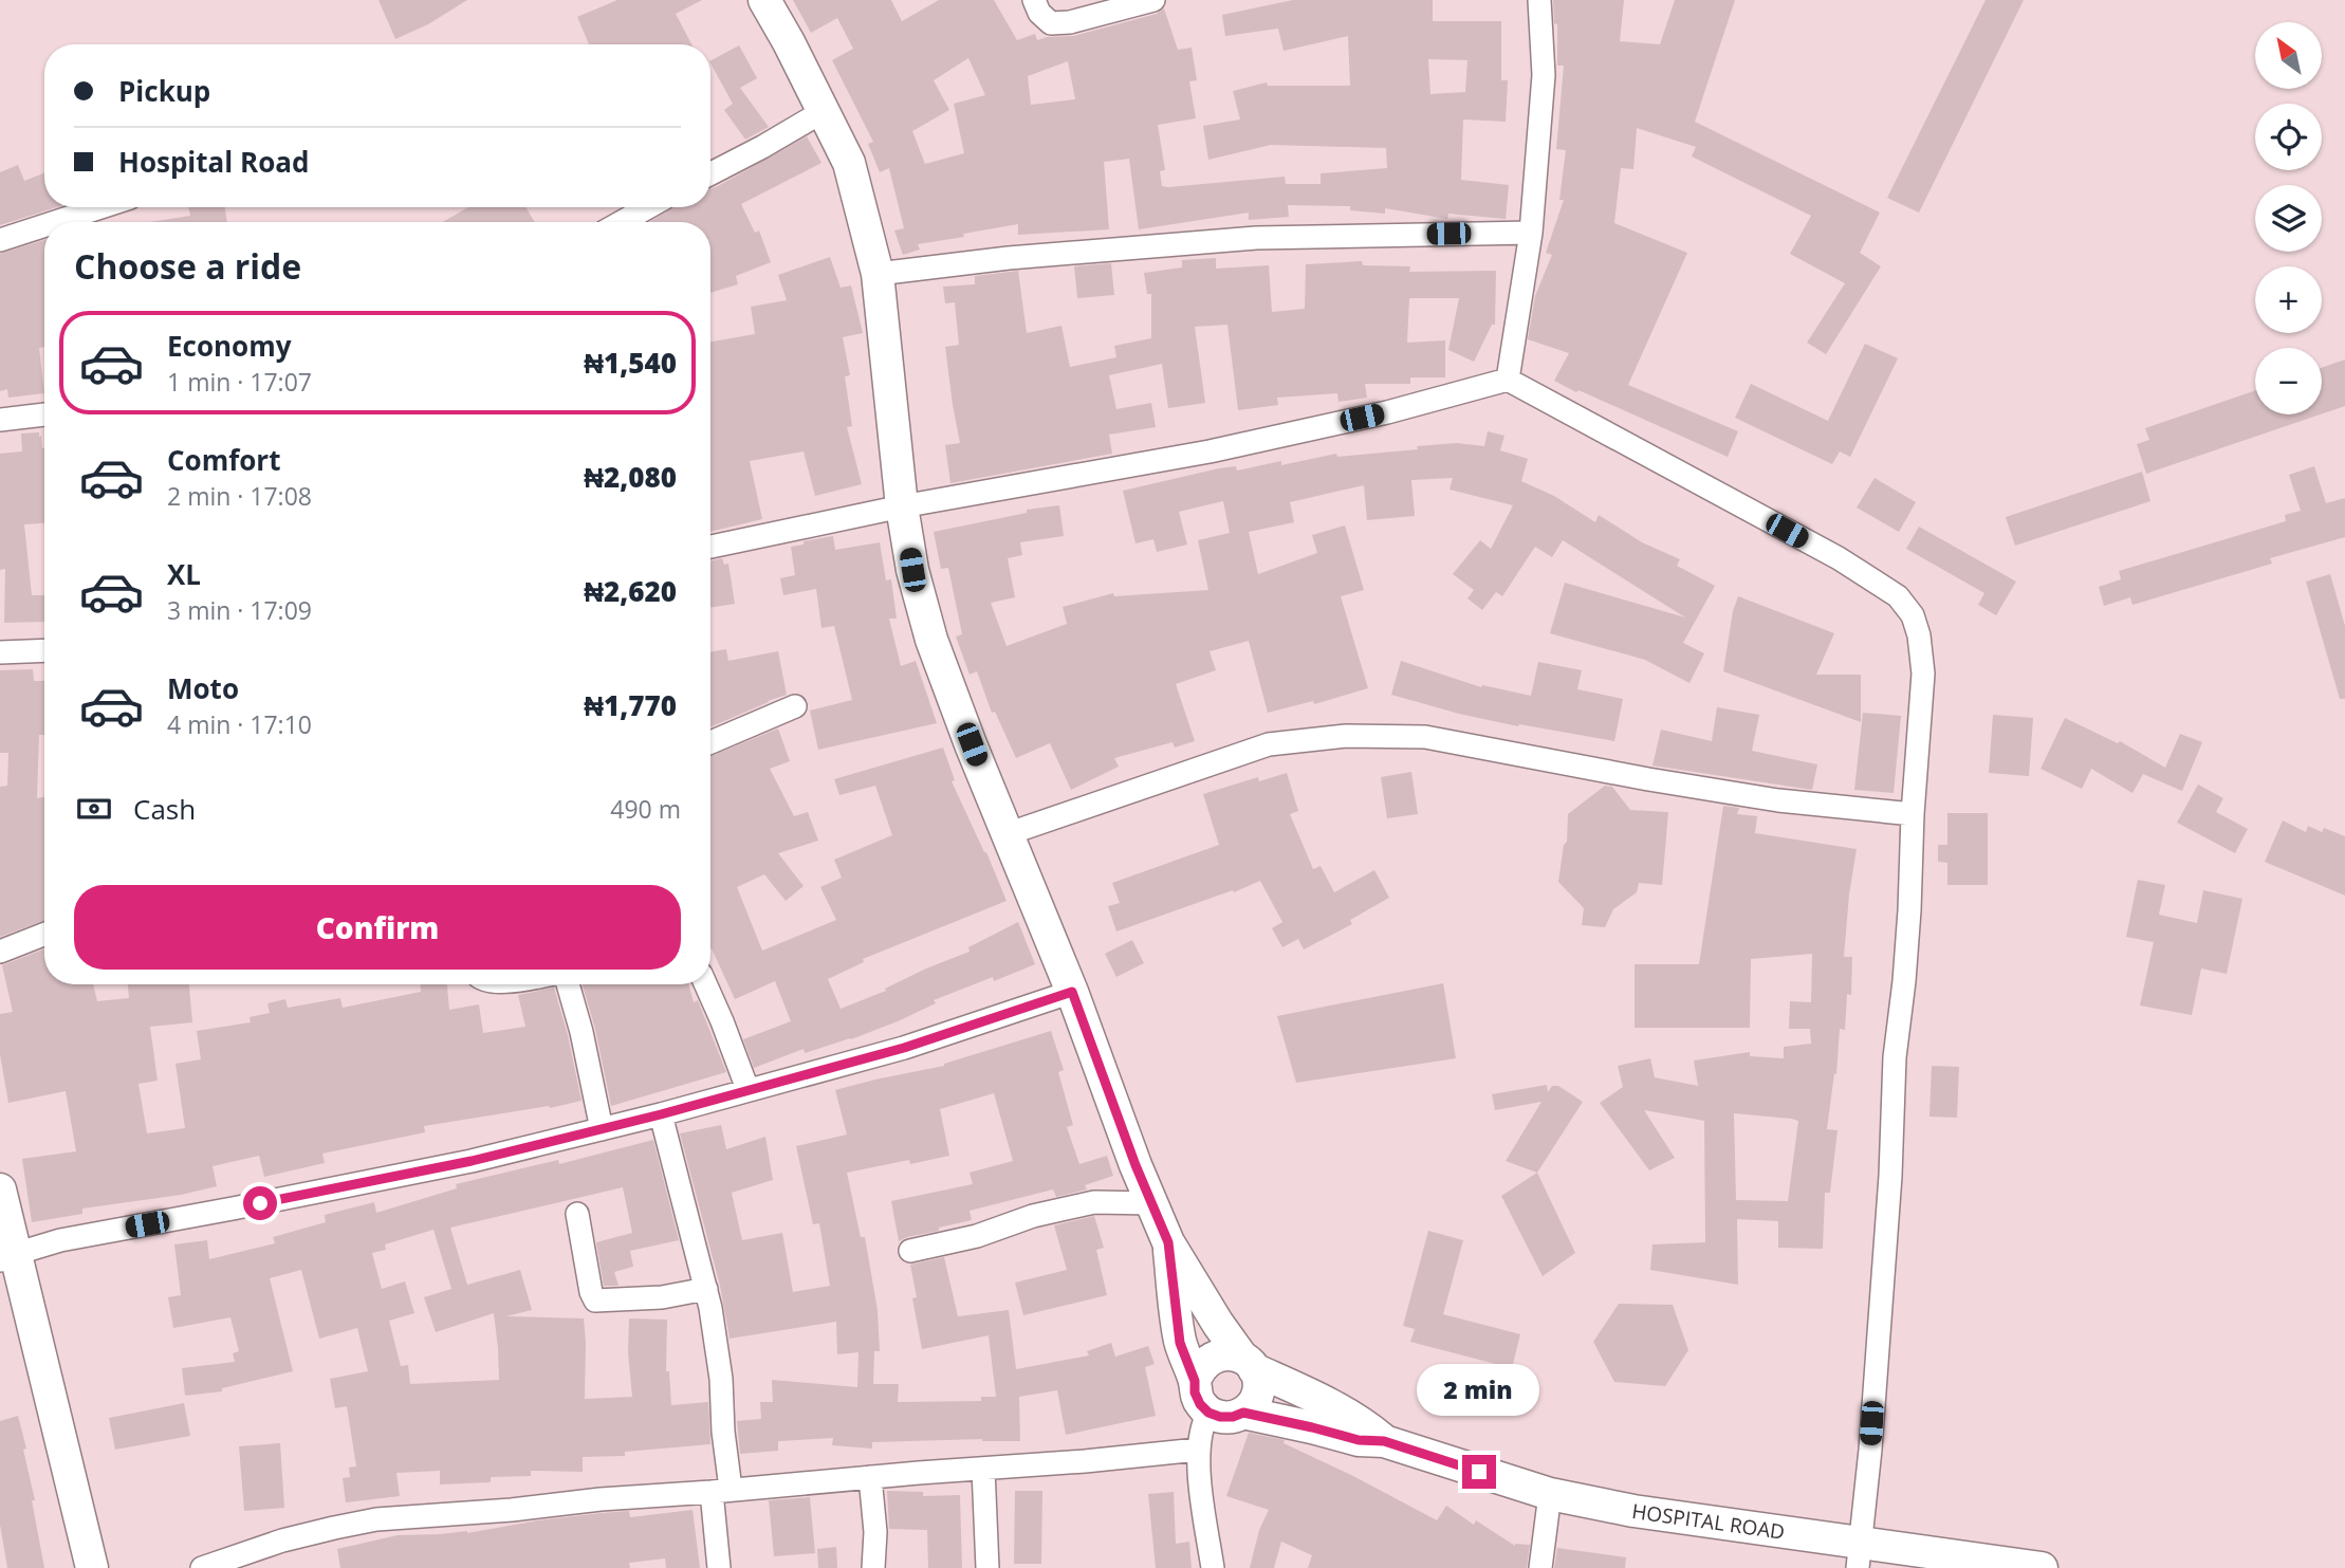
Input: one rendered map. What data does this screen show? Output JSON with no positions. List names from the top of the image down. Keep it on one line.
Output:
{"streets":{"street":["HOSPITAL ROAD"]},"north":"top left","page":{"map_buttons":["+","−"],"banner":["Pickup","Hospital Road"],"heading":"Choose a ride","list":[{"name":"Economy","note":"1 min · 17:07","value":"₦1,540"},{"name":"Comfort","note":"2 min · 17:08","value":"₦2,080"},{"name":"XL","note":"3 min · 17:09","value":"₦2,620"},{"name":"Moto","note":"4 min · 17:10","value":"₦1,770"}],"pay":["Cash","490 m"],"buttons":"Confirm","bubble":"2 min"}}
